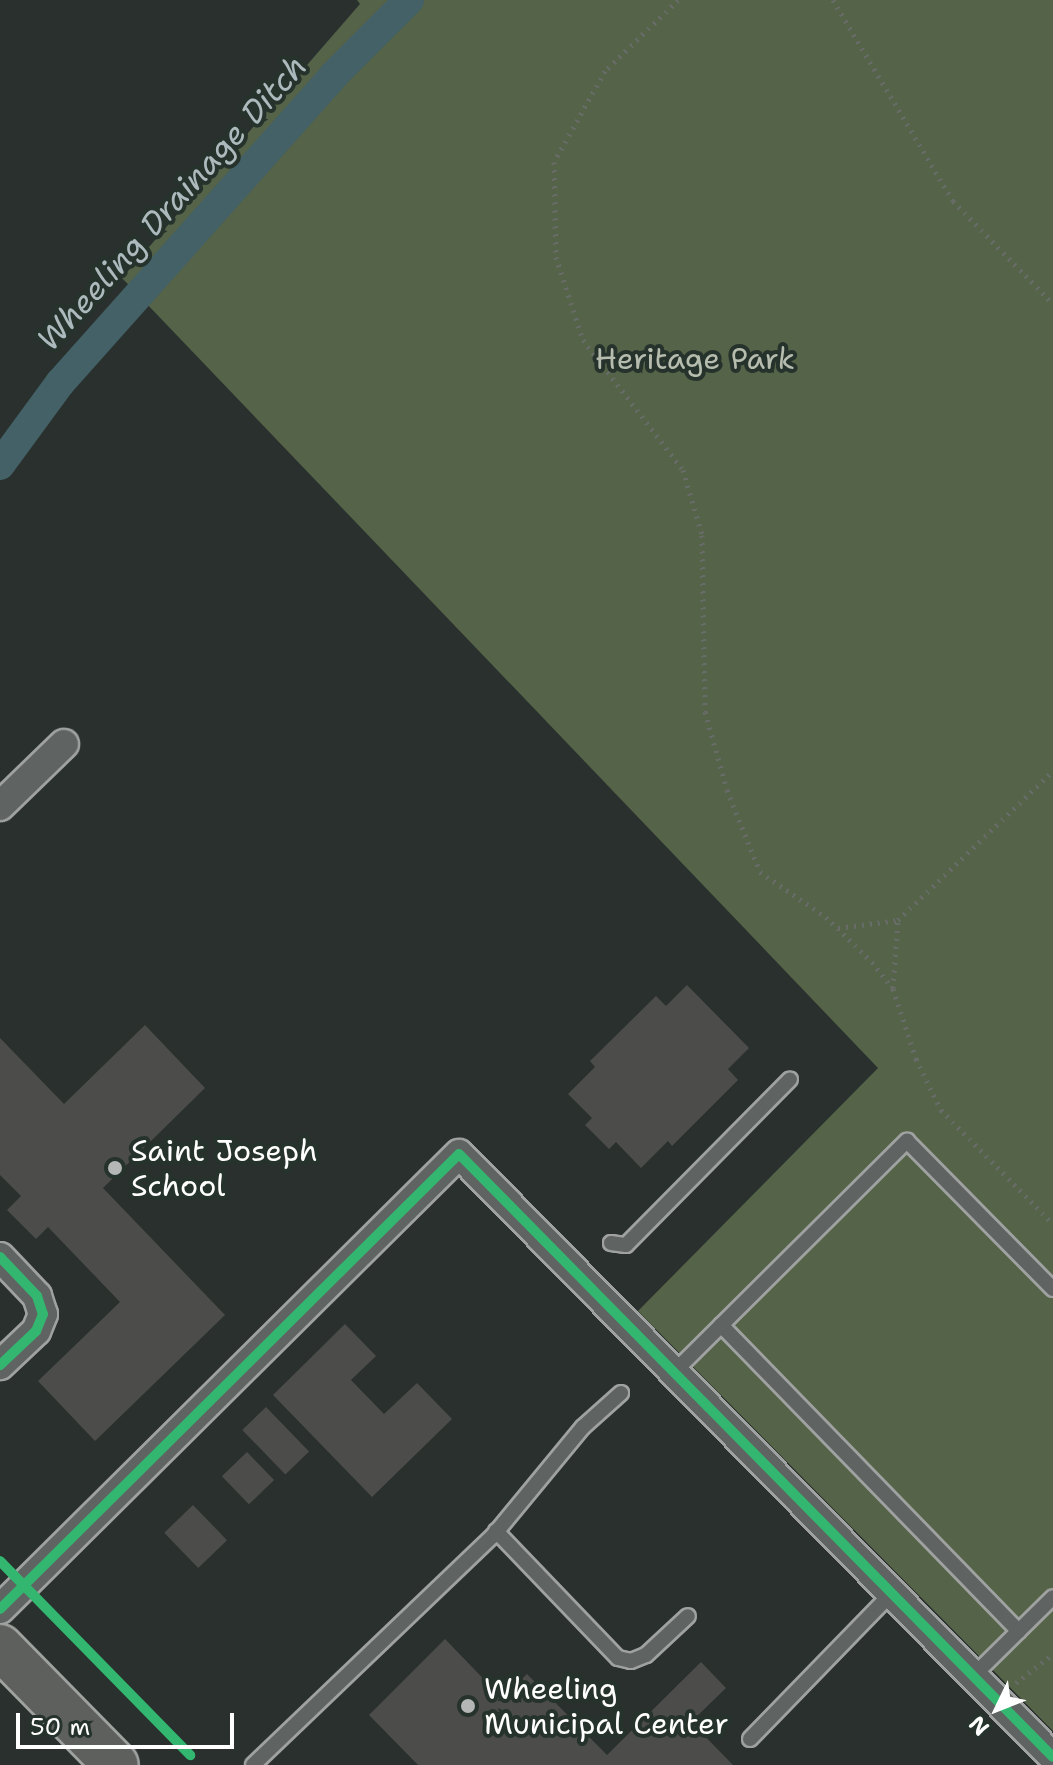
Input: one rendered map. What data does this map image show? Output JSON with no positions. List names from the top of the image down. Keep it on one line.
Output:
{"water":["Wheeling Drainage Ditch"],"parks":["Heritage Park"],"places":["Saint Joseph School","Wheeling Municipal Center"],"scale_bar":"50 m","north":"bottom left"}
